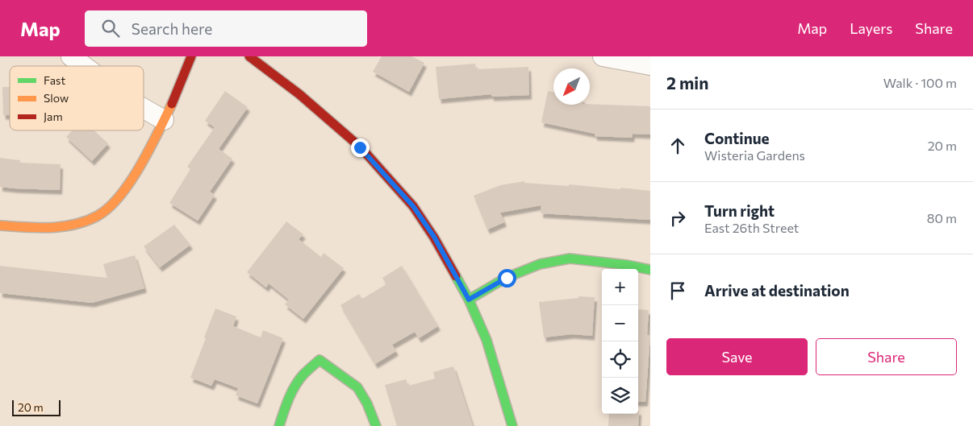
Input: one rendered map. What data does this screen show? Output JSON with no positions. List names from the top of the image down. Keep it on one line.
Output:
{"legend":["Fast","Slow","Jam"],"scale_bar":"20 m","north":"bottom left","page":{"header":"Map","search":"Search here","nav":["Map","Layers","Share"],"heading":["2 min","Walk · 100 m"],"list":[["Continue","Wisteria Gardens","20 m"],["Turn right","East 26th Street","80 m"],"Arrive at destination"],"map_buttons":["+","−"],"buttons":["Save","Share"],"scale":"20 m"}}
